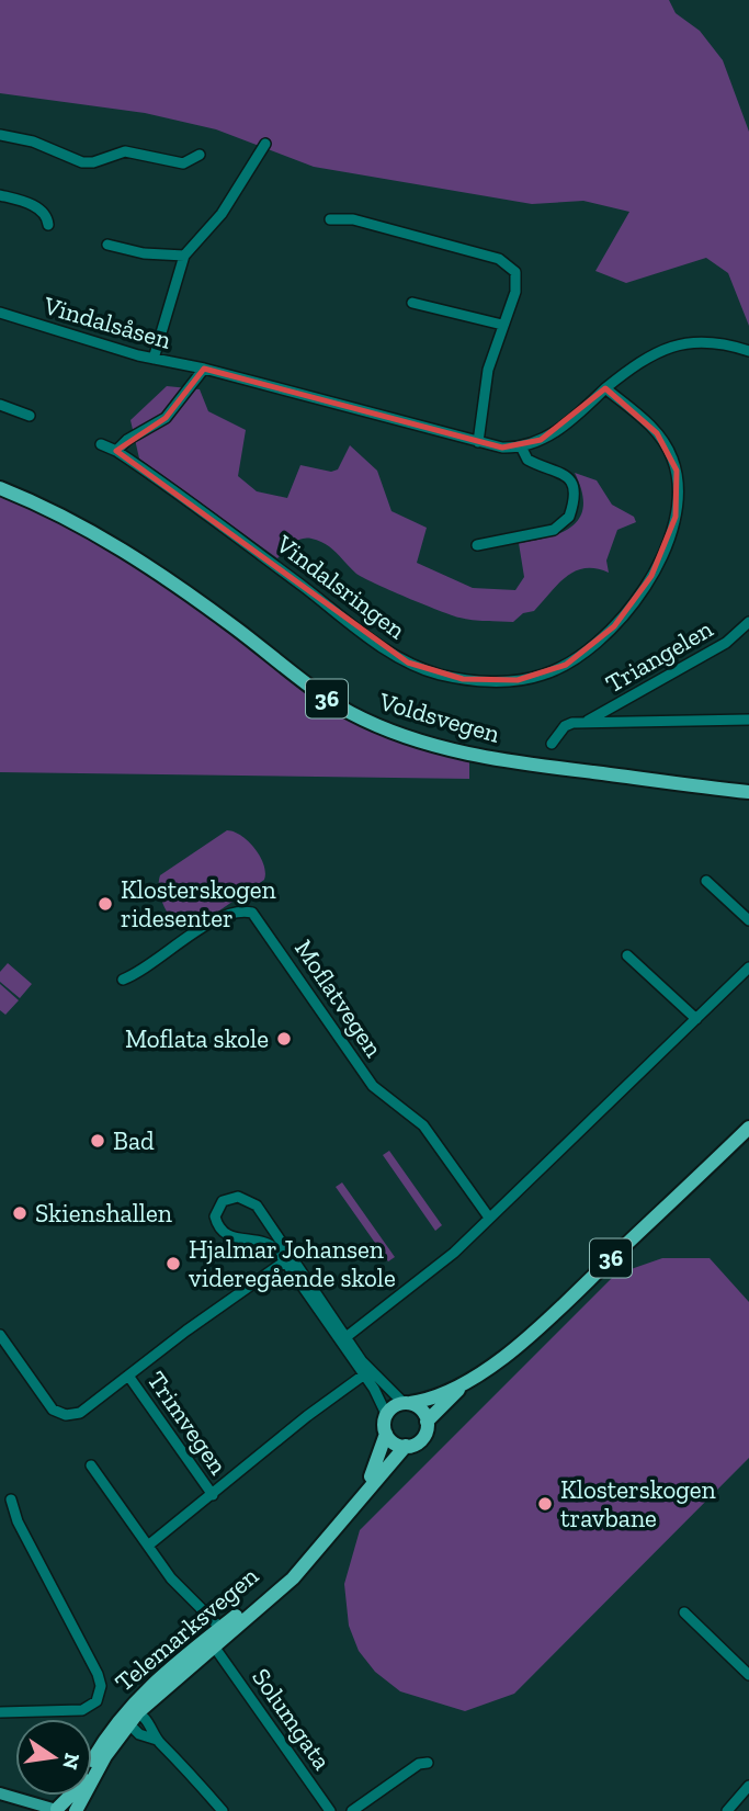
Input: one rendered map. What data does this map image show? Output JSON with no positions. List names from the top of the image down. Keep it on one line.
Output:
{"streets":{"highway":["36","Voldsvegen","Telemarksvegen"],"street":["Vindalsåsen","Vindalsringen","Triangelen","Moflatvegen","Trimvegen","Solumgata"]},"places":["Klosterskogen ridesenter","Moflata skole","Bad","Skienshallen","Hjalmar Johansen videregående skole","Klosterskogen travbane"],"north":"right"}
